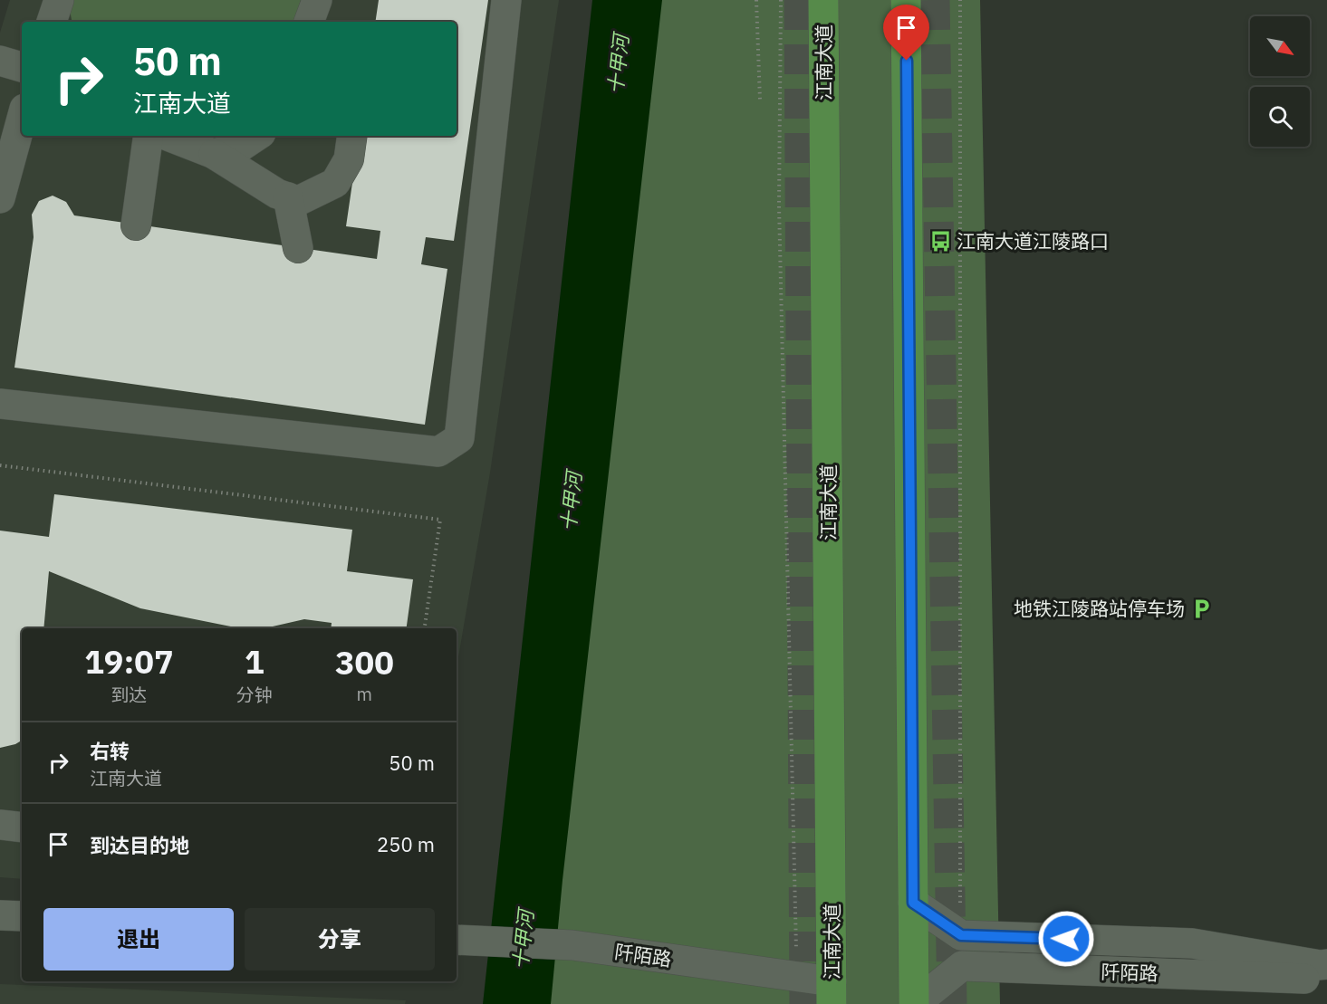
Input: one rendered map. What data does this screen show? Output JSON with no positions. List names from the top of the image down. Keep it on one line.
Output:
{"streets":{"main road":["江南大道"],"street":["阡陌路"]},"crossings":[["江南大道","阡陌路"]],"water":["十甲河"],"places":{"bus stop":["江南大道江陵路口"],"parking":["地铁江陵路站停车场"]},"north":"bottom right","page":{"turn":["50 m","江南大道"],"eta":["19:07","到达","1","分钟","300","m"],"list":[{"name":"右转","note":"江南大道","value":"50 m"},{"name":"到达目的地","value":"250 m"}],"buttons":["退出","分享"]}}
